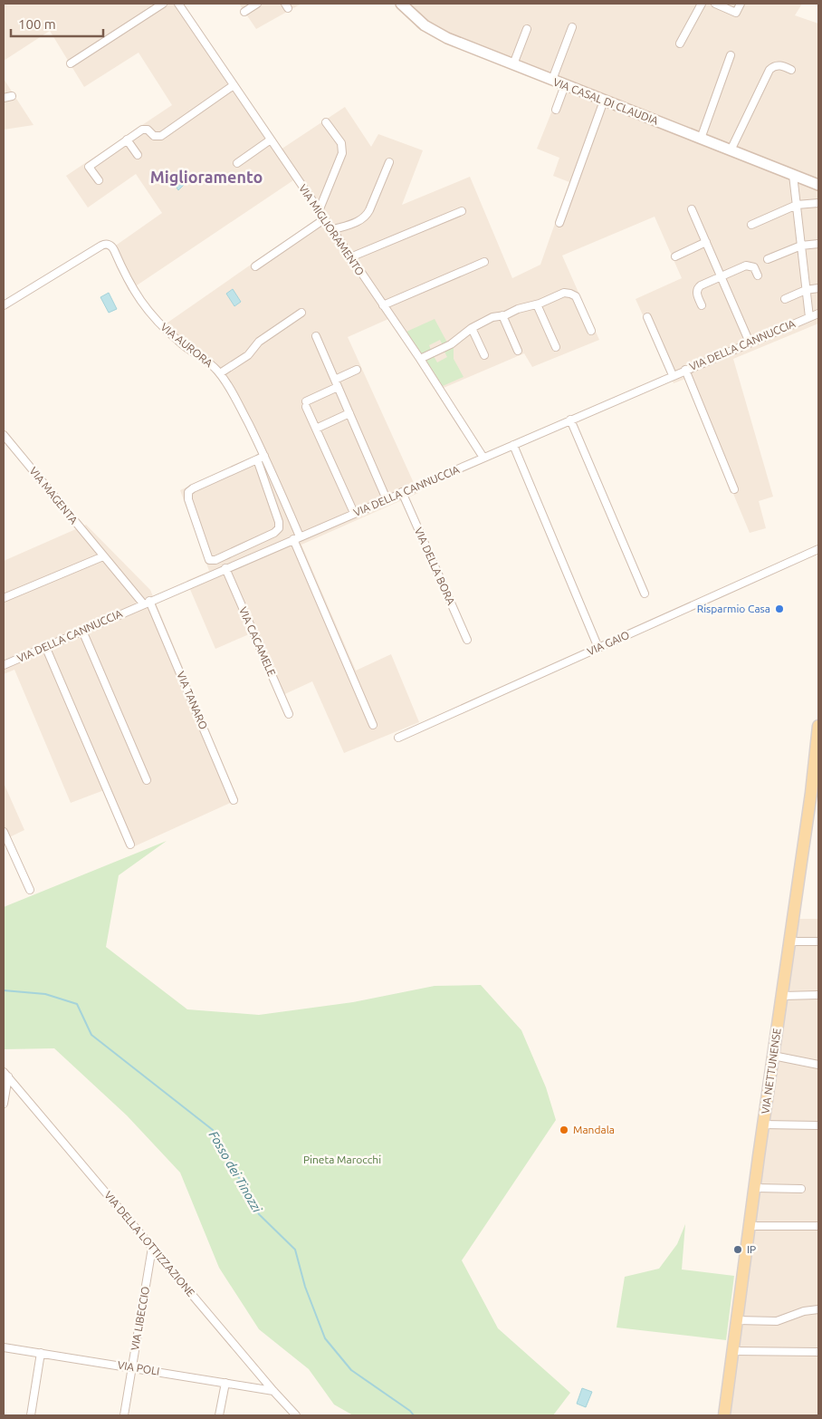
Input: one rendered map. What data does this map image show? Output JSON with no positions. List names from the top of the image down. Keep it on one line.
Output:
{"streets":{"main road":["VIA NETTUNENSE"],"street":["VIA CASAL DI CLAUDIA","VIA MIGLIORAMENTO","VIA AURORA","VIA DELLA CANNUCCIA","VIA MAGENTA","VIA DELLA BORA","VIA CACAMELE","VIA GAIO","VIA TANARO","VIA DELLA LOTTIZZAZIONE","VIA LIBECCIO","VIA POLI"]},"crossings":[["VIA CASAL DI CLAUDIA","VIA DELLA CANNUCCIA"],["VIA MIGLIORAMENTO","VIA DELLA CANNUCCIA"],["VIA AURORA","VIA DELLA CANNUCCIA"],["VIA DELLA CANNUCCIA","VIA MAGENTA"],["VIA DELLA CANNUCCIA","VIA DELLA BORA"],["VIA DELLA CANNUCCIA","VIA CACAMELE"],["VIA DELLA CANNUCCIA","VIA TANARO"],["VIA MAGENTA","VIA TANARO"],["VIA DELLA LOTTIZZAZIONE","VIA LIBECCIO"],["VIA DELLA LOTTIZZAZIONE","VIA POLI"],["VIA LIBECCIO","VIA POLI"]],"districts":["Miglioramento"],"water":["Fosso dei Tinozzi"],"parks":["Pineta Marocchi"],"places":["Risparmio Casa","Mandala","IP"],"scale_bar":"100 m"}
